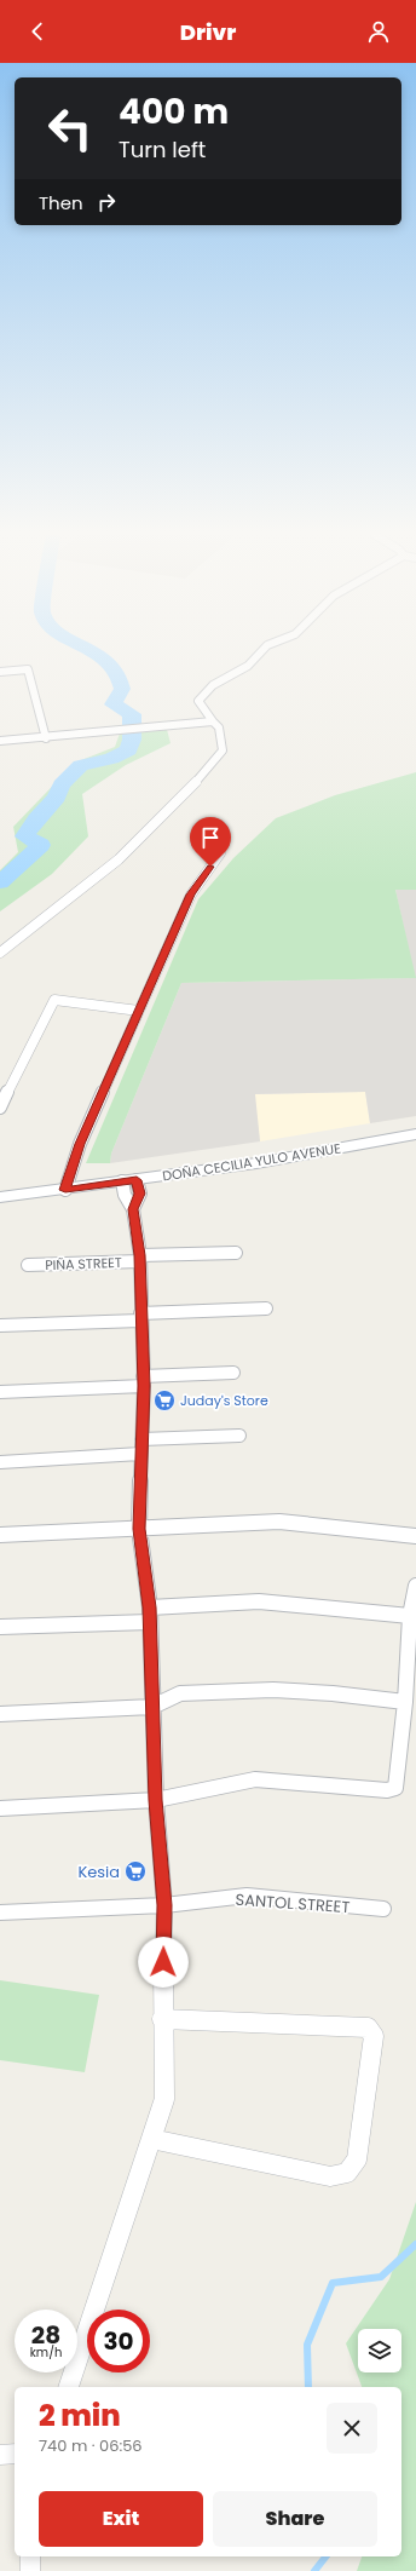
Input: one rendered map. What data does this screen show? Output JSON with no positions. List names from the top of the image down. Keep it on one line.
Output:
{"streets":{"main road":["DOÑA CECILIA YULO AVENUE"],"street":["PIÑA STREET","SANTOL STREET"]},"places":{"supermarket":["Juday's Store","Kesia"]},"page":{"header":"Drivr","turn":["400 m","Turn left"],"then":"Then","speed":"28 km/h","limit":"30","heading":["2 min","740 m · 06:56"],"buttons":["Exit","Share"]}}
